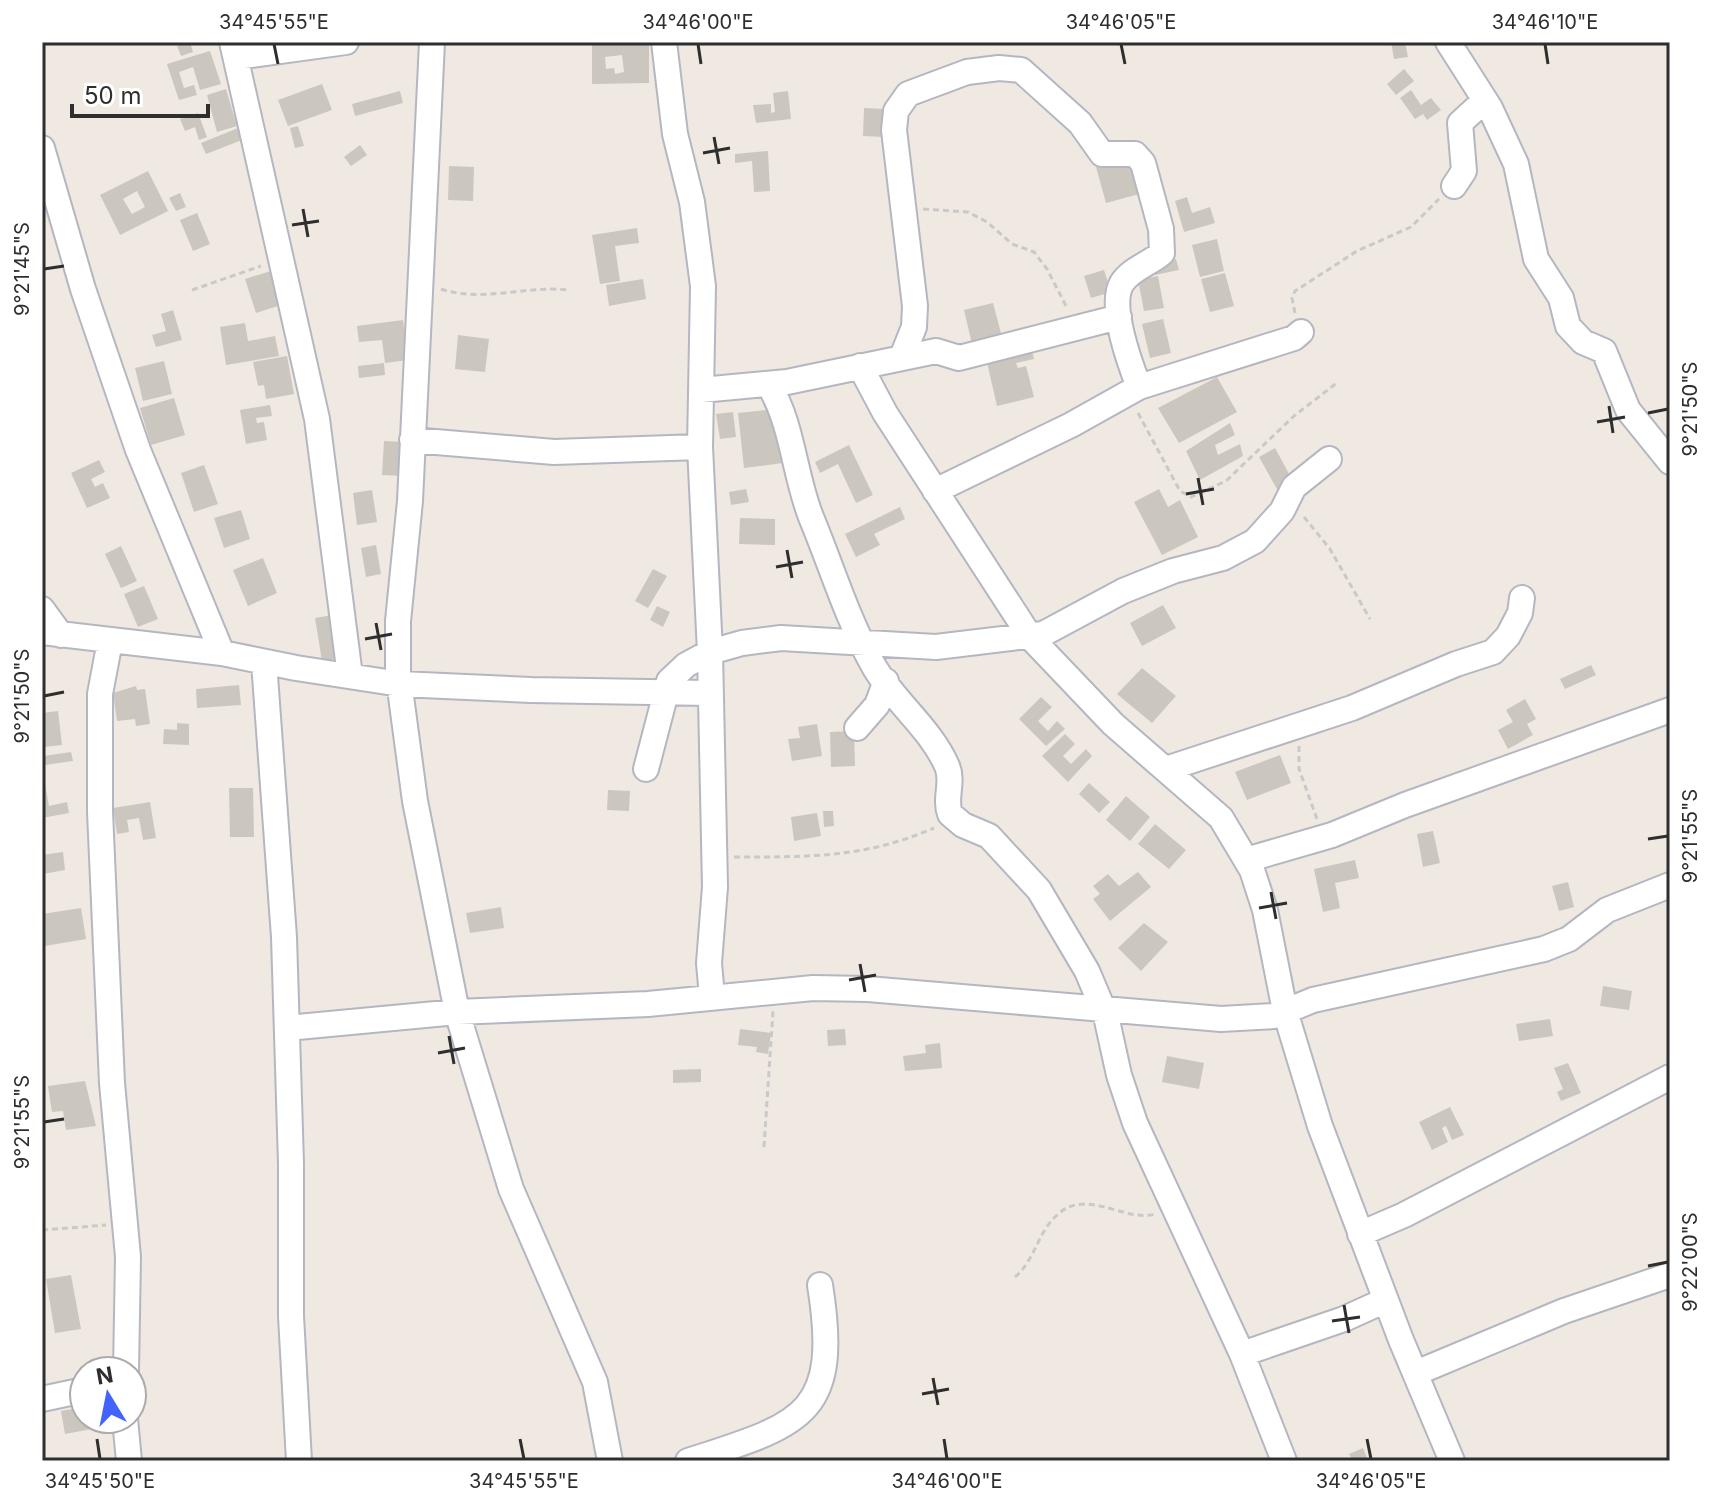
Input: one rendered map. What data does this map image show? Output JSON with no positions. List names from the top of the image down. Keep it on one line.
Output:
{"scale_bar":"50 m","north":"top","coordinates":["34°45'55\"E","34°46'00\"E","34°46'05\"E","34°46'10\"E","9°21'45\"S","9°21'50\"S","9°21'55\"S","9°22'00\"S","34°45'50\"E"]}
